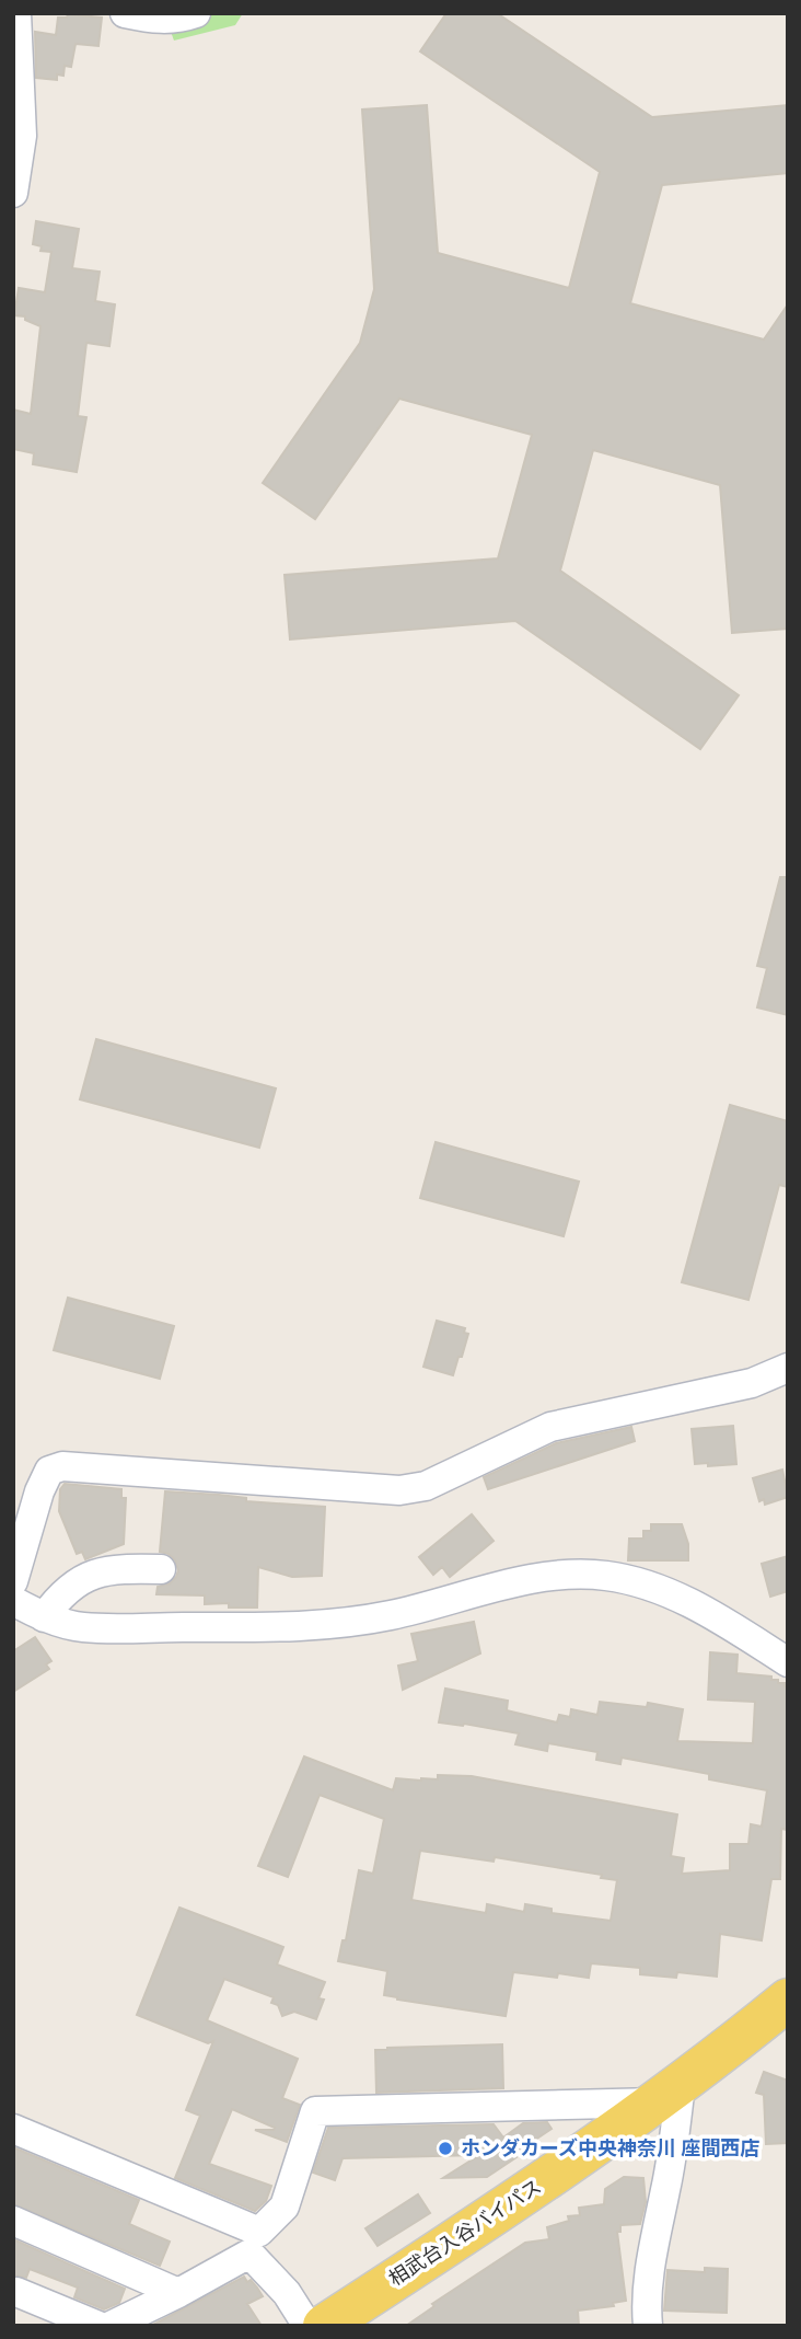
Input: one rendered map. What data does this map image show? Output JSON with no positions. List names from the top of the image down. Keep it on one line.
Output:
{"streets":{"main road":["相武台入谷バイパス"]},"places":["ホンダカーズ中央神奈川 座間西店"]}
